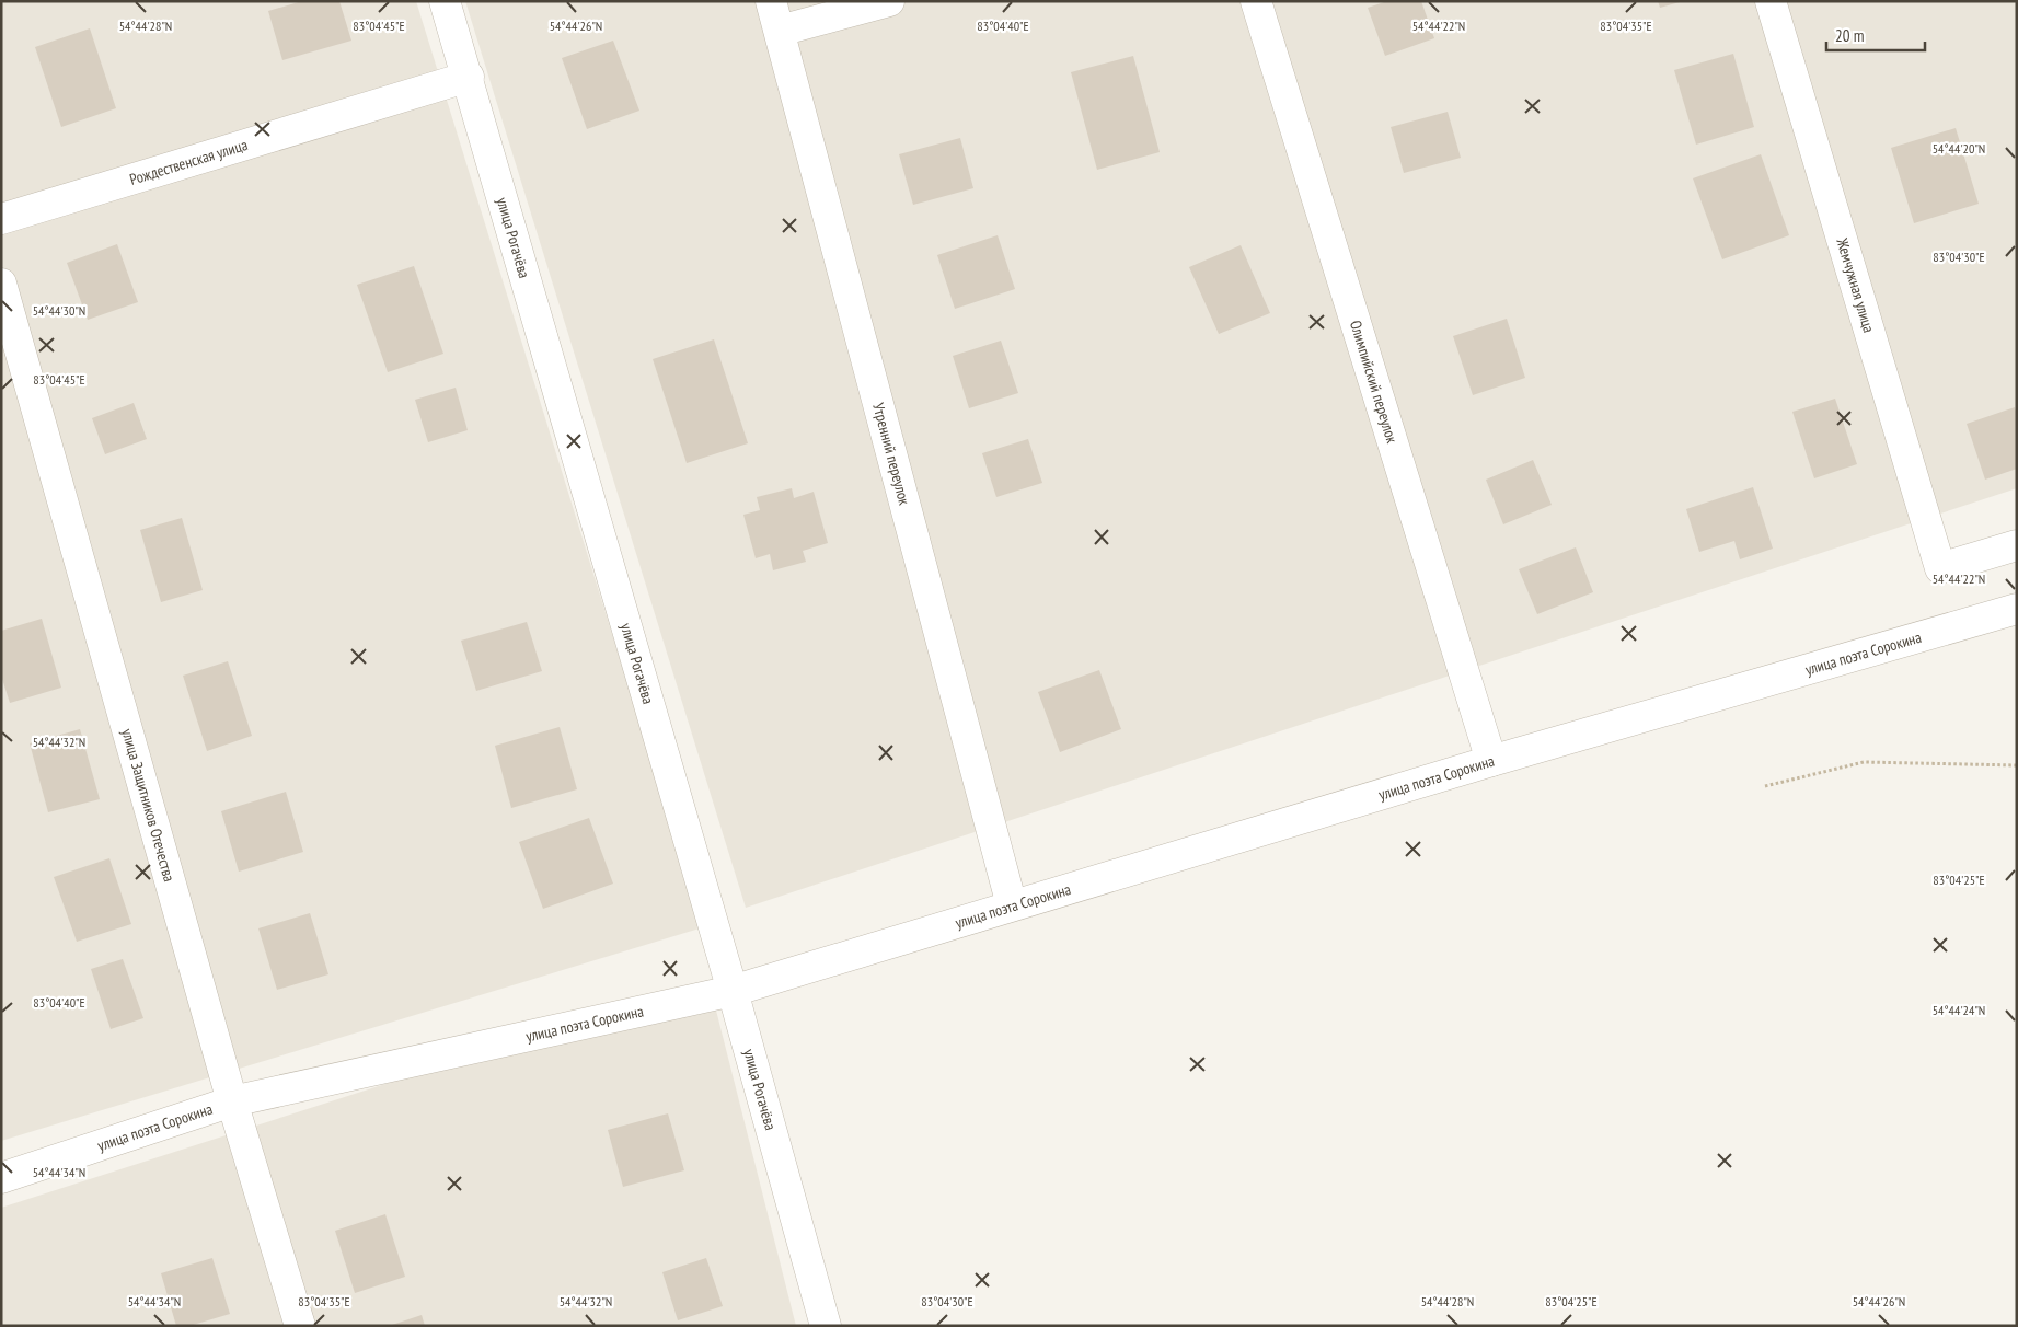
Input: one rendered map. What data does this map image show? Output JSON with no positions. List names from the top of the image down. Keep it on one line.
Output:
{"streets":{"street":["Рождественская улица","улица Рогачёва","Жемчужная улица","Олимпийский переулок","Утренний переулок","улица поэта Сорокина","улица Защитников Отечества"]},"crossings":[["Рождественская улица","улица Рогачёва"],["улица Рогачёва","улица поэта Сорокина"],["Олимпийский переулок","улица поэта Сорокина"],["Утренний переулок","улица поэта Сорокина"],["улица поэта Сорокина","улица Защитников Отечества"]],"scale_bar":"20 m","coordinates":["54°44'28\"N","83°04'45\"E","54°44'26\"N","83°04'40\"E","54°44'22\"N","83°04'35\"E","54°44'20\"N","83°04'30\"E","54°44'30\"N","54°44'32\"N","83°04'25\"E","54°44'24\"N","54°44'34\"N"]}
